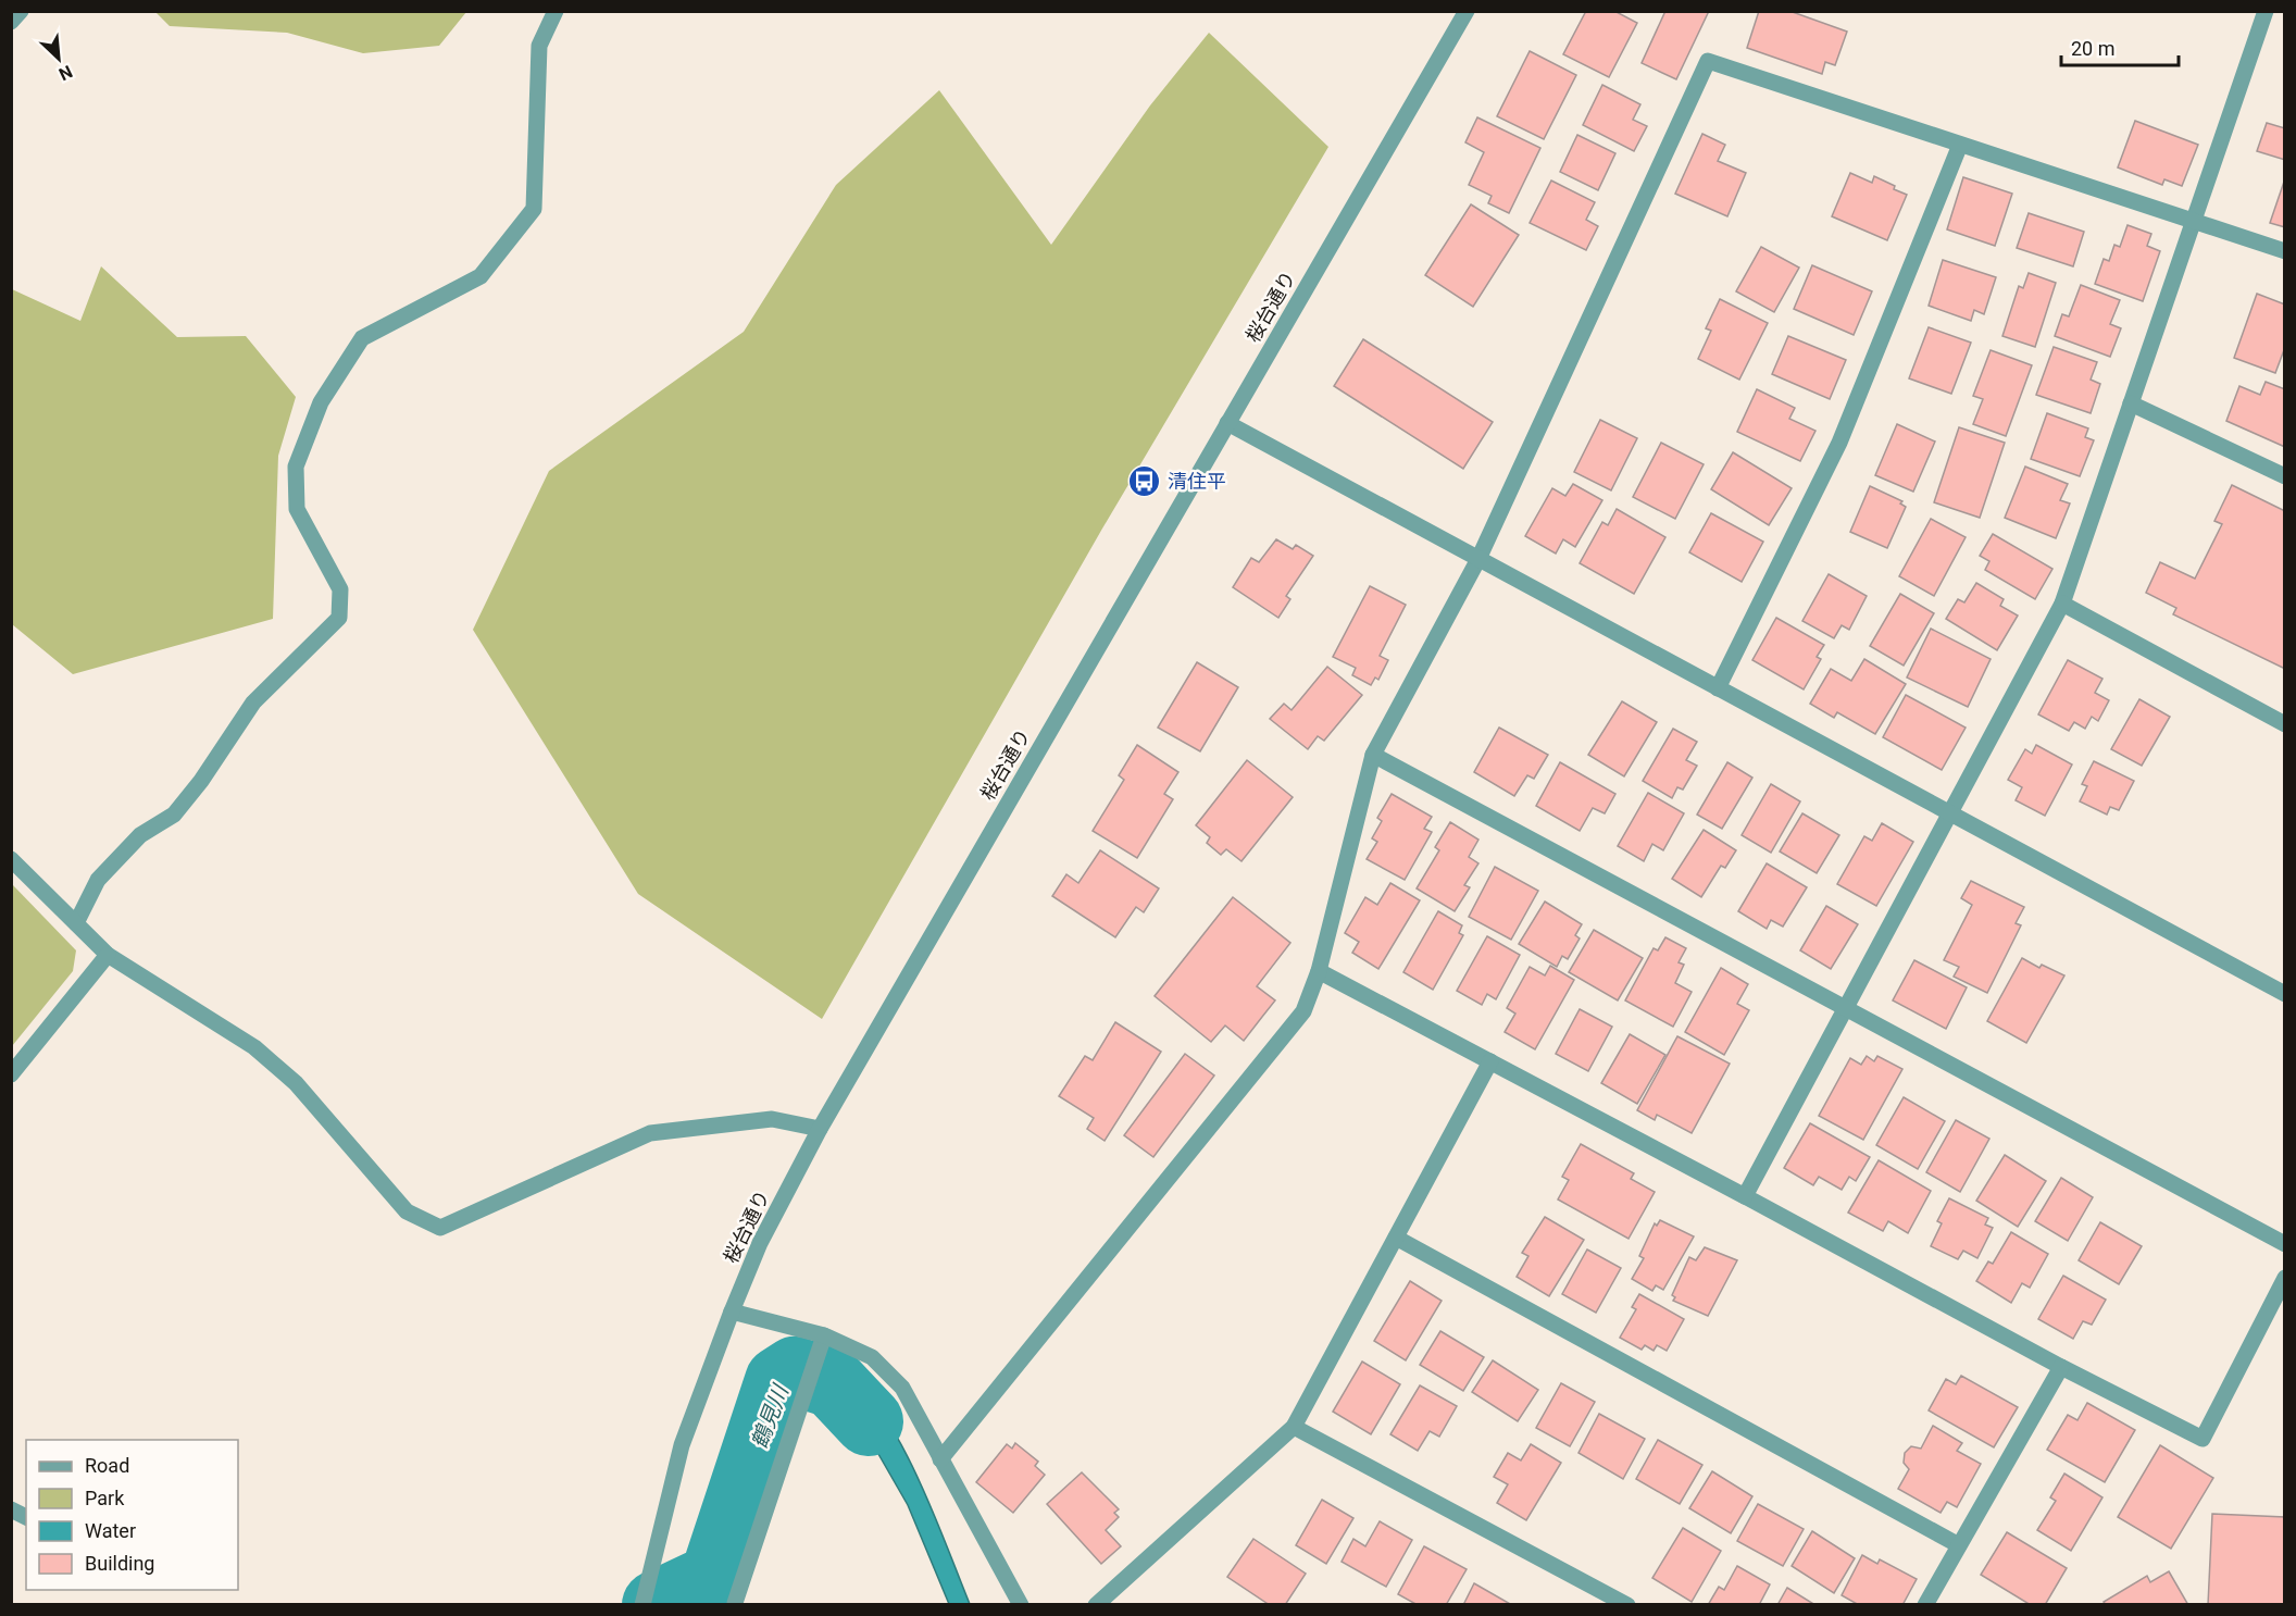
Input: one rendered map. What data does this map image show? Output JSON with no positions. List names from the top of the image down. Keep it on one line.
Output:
{"streets":{"street":["桜台通り"]},"water":["鶴見川"],"places":{"bus stop":["清住平"]},"legend":["Road","Park","Water","Building"],"scale_bar":"20 m","north":"bottom right"}
